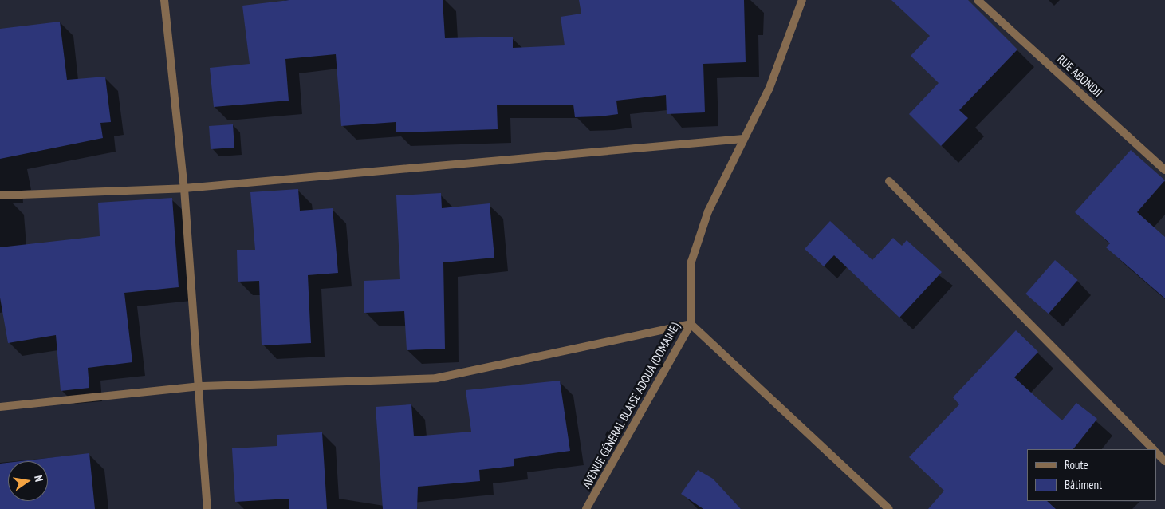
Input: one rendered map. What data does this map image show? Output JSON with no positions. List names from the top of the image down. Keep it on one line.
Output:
{"streets":{"street":["RUE ABONDJI","AVENUE GÉNÉRAL BLAISE ADOUA (DOMAINE)"]},"legend":["Route","Bâtiment"],"north":"right"}
